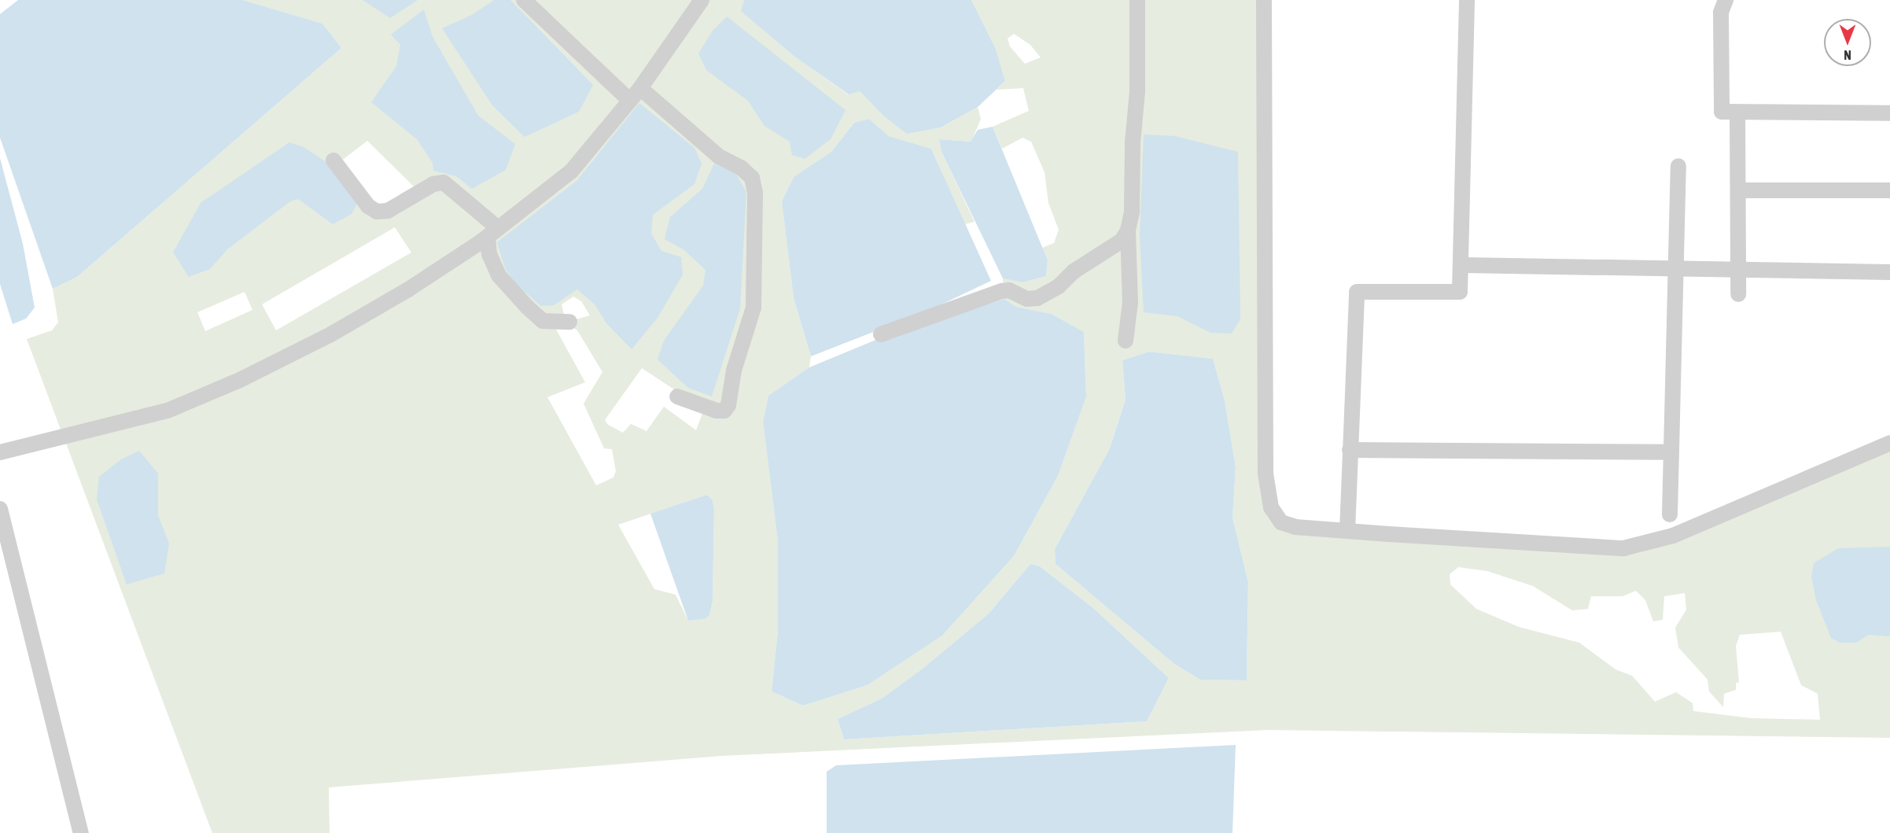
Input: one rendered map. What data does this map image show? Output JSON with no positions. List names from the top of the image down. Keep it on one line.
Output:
{"north":"bottom"}
